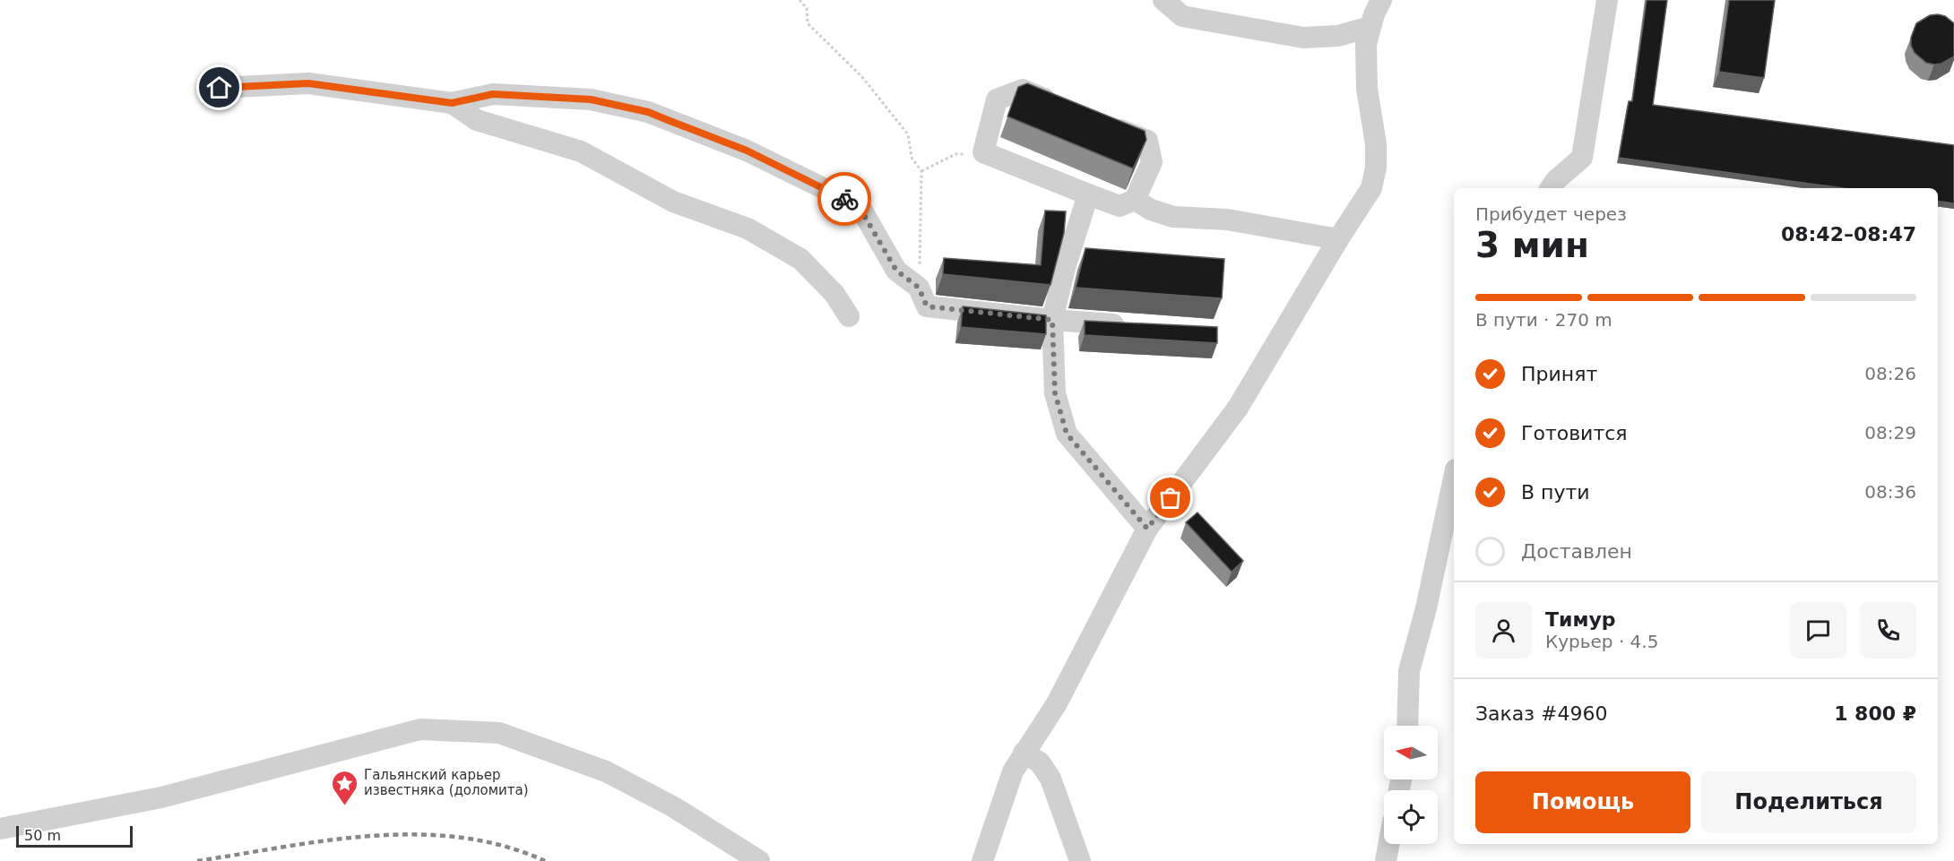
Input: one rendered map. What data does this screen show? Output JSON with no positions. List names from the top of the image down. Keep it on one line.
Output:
{"places":{"place":["Гальянский карьер известняка (доломита)"]},"scale_bar":"50 m","north":"left","page":{"heading":["3 мин","Прибудет через","08:42–08:47"],"panel":["Тимур","Курьер · 4.5","Заказ #4960","1 800 ₽"],"bar":"В пути · 270 m","list":[["Принят","08:26"],["Готовится","08:29"],["В пути","08:36"],"Доставлен"],"buttons":["Помощь","Поделиться"],"scale":"50 m"}}
